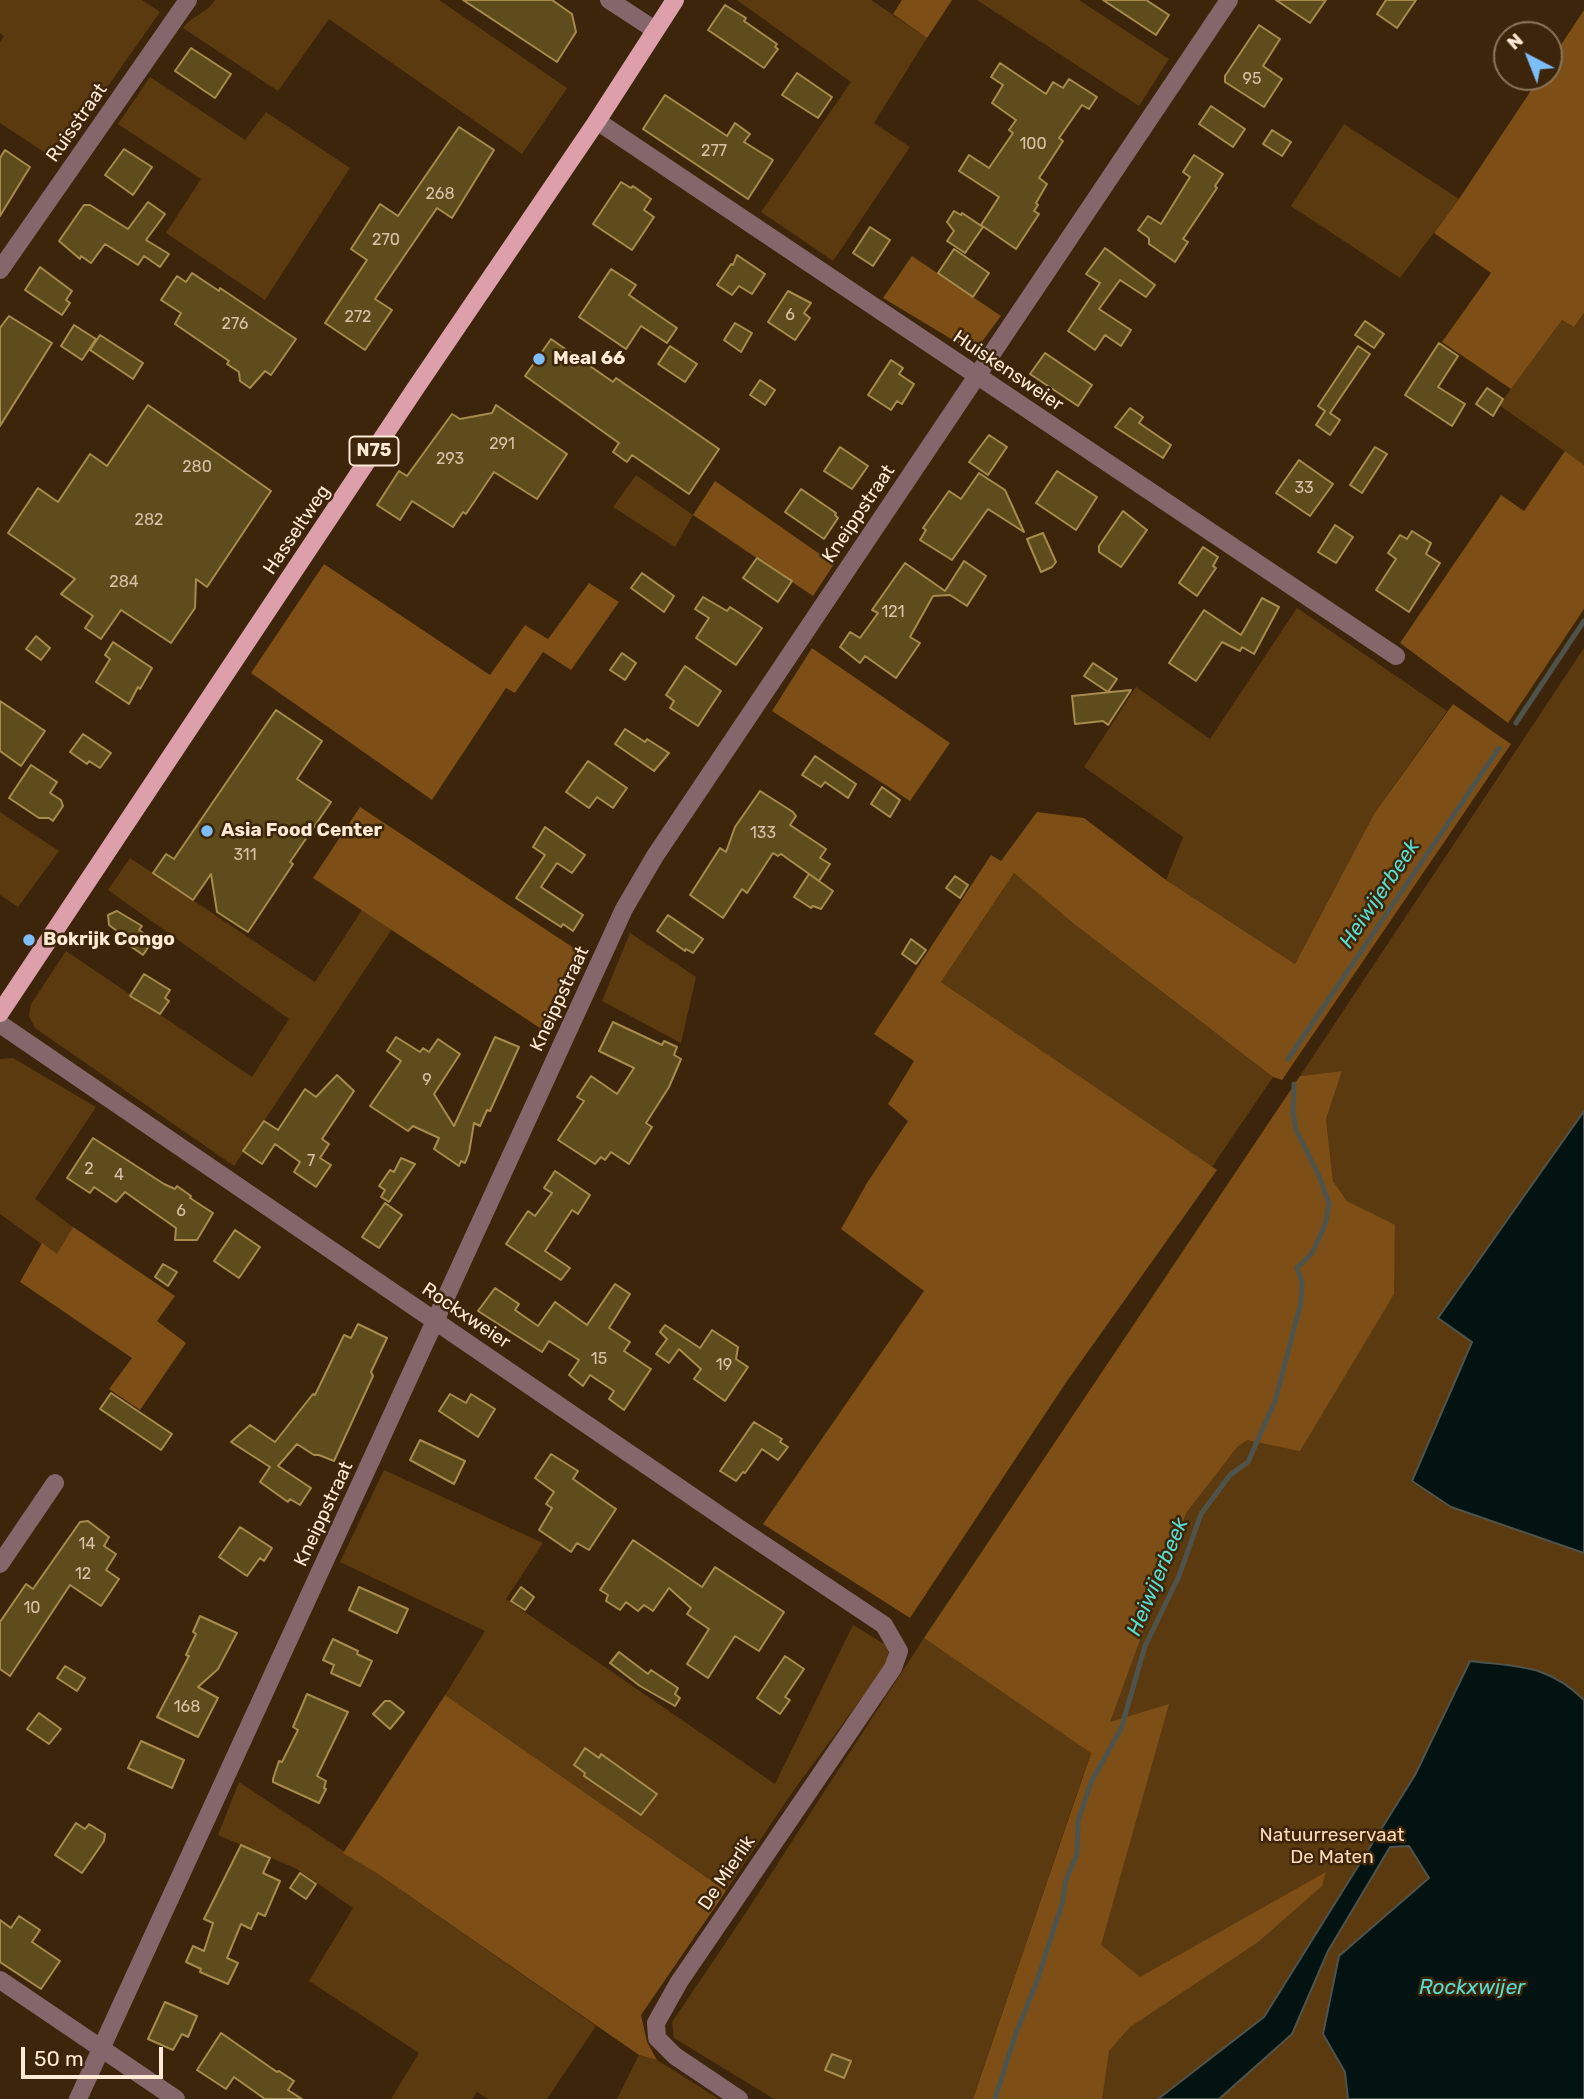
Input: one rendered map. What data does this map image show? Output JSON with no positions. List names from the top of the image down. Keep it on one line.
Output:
{"streets":{"main road":["N75","Hasseltweg"],"street":["Ruisstraat","Huiskensweier","Kneippstraat","Rockxweier","De Mierlik"]},"crossings":[["Huiskensweier","Kneippstraat"],["Huiskensweier","Hasseltweg"],["Kneippstraat","Rockxweier"],["Rockxweier","De Mierlik"]],"water":["Heiwijerbeek","Rockxwijer"],"parks":["Natuurreservaat De Maten"],"places":["Meal 66","Asia Food Center","Bokrijk Congo"],"house_numbers":["95","100","277","268","270","6","272","276","291","293","280","33","282","284","121","133","311","9","7","2","4","6","15","19","14","12","10","168"],"scale_bar":"50 m","north":"top left"}
